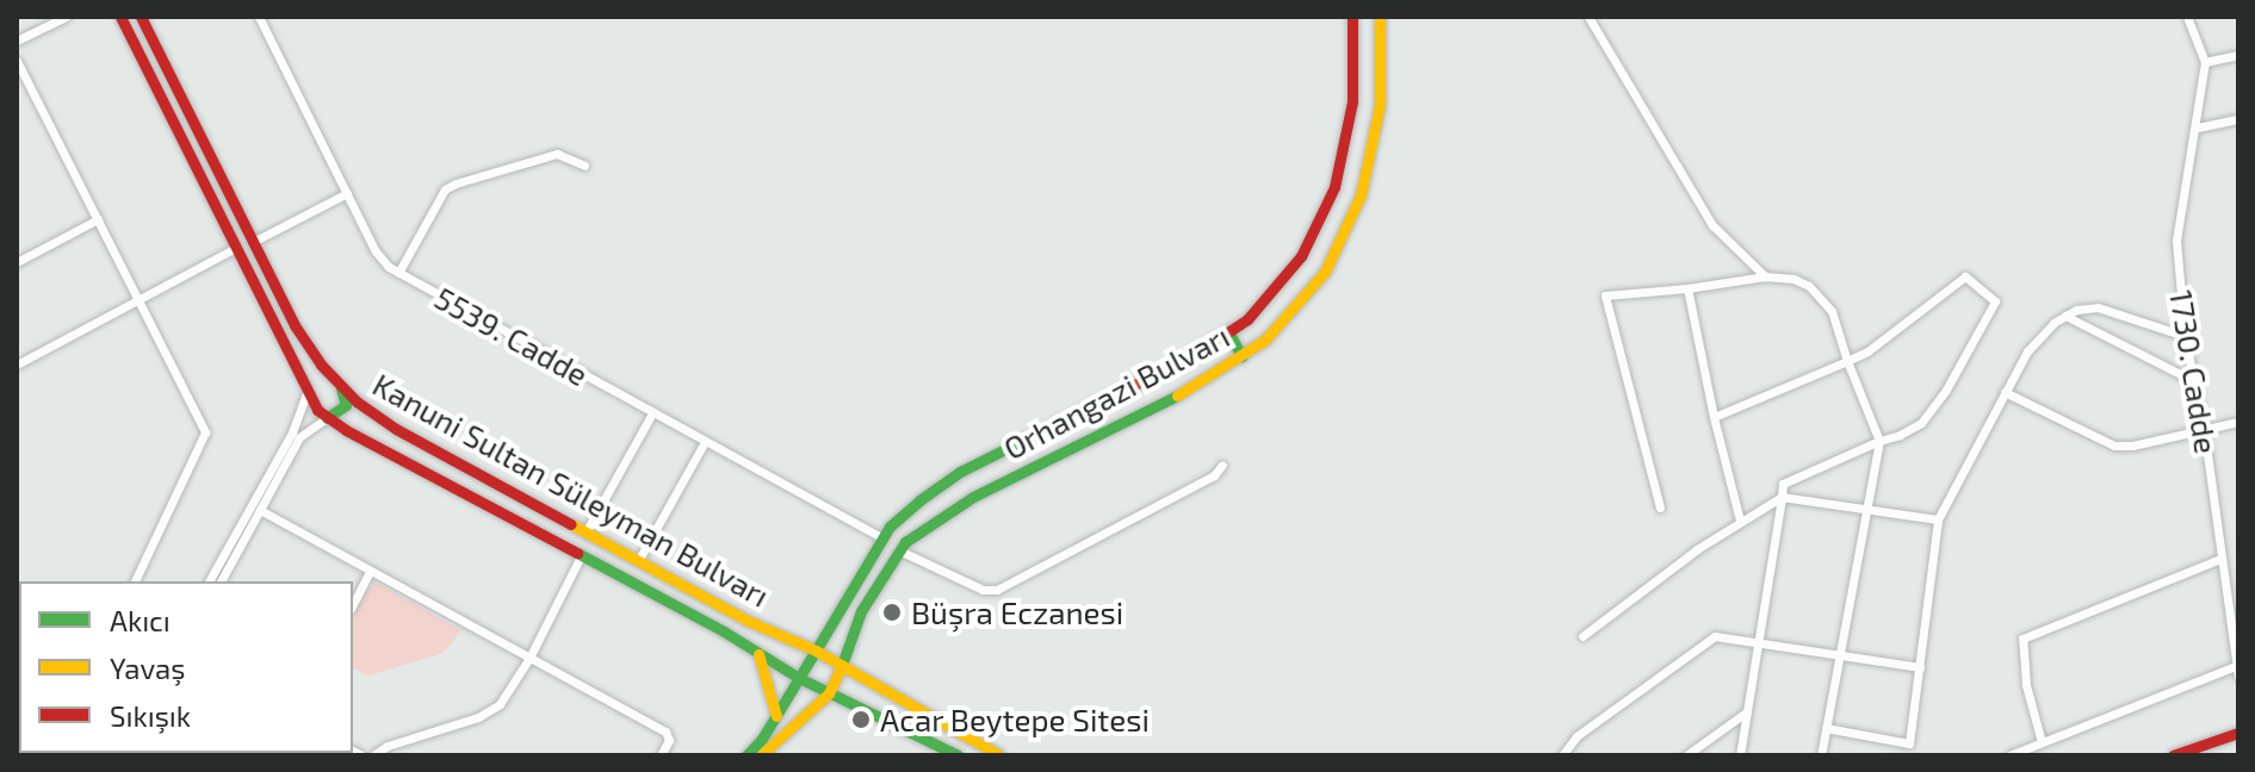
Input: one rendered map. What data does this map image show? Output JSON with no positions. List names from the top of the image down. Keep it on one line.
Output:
{"streets":{"main road":["Orhangazi Bulvarı","Kanuni Sultan Süleyman Bulvarı"],"street":["5539. Cadde","1730. Cadde"]},"crossings":[["5539. Cadde","Orhangazi Bulvarı"],["Orhangazi Bulvarı","Kanuni Sultan Süleyman Bulvarı"]],"places":["Büşra Eczanesi","Acar Beytepe Sitesi"],"legend":["Akıcı","Yavaş","Sıkışık"]}
